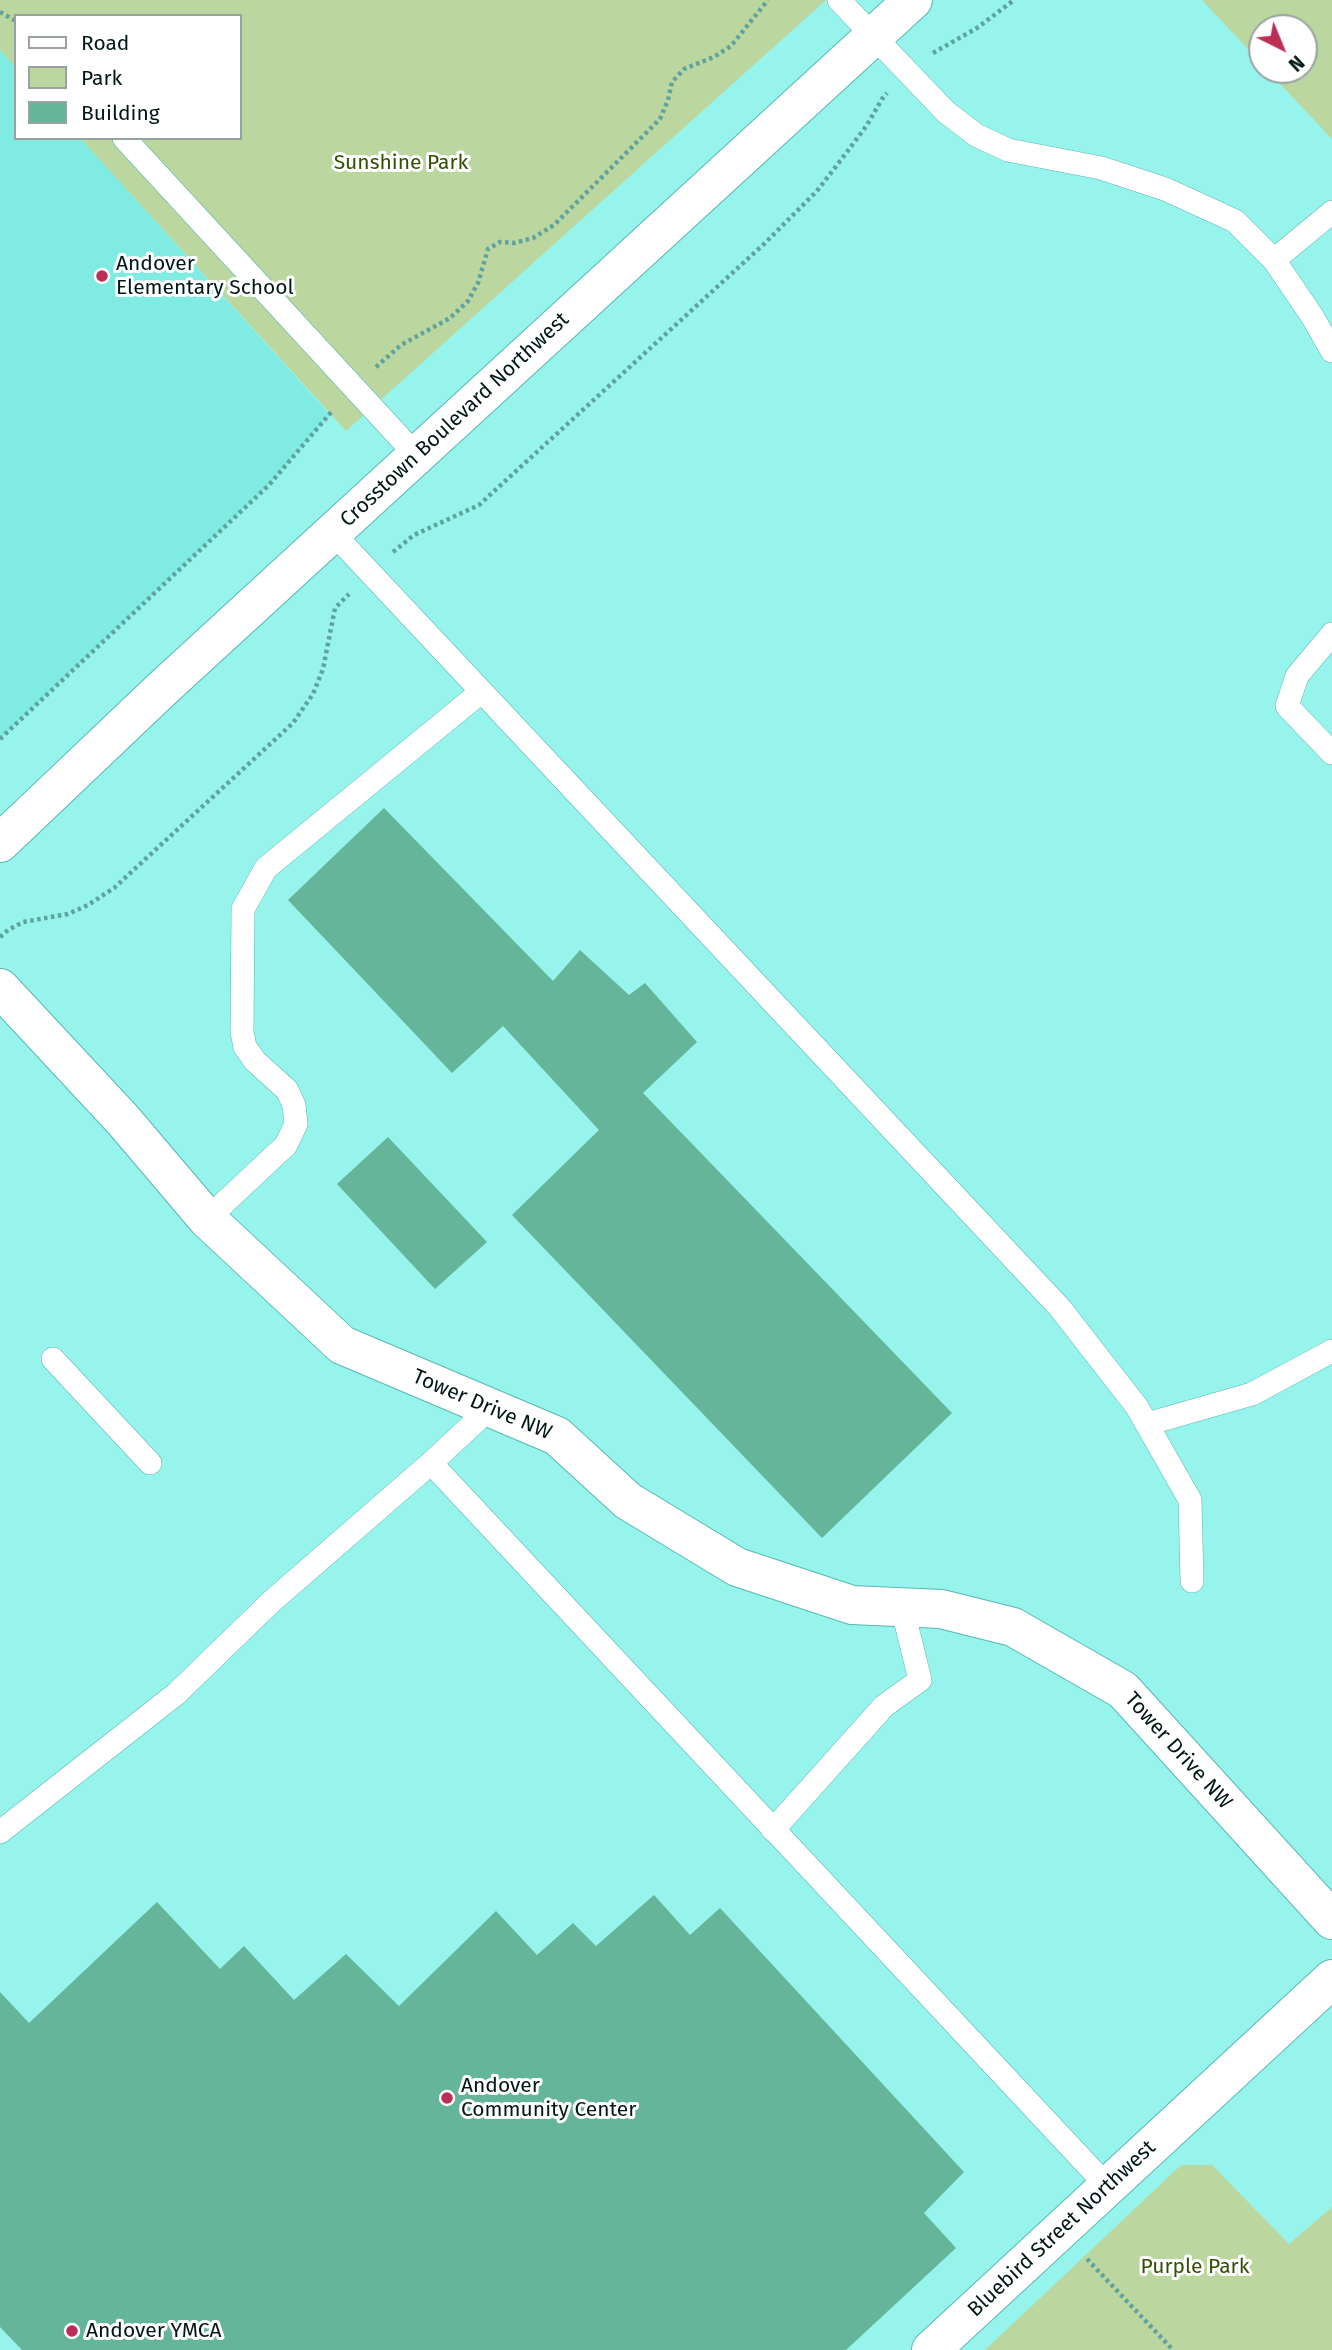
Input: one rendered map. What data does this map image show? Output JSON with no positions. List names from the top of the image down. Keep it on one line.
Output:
{"streets":{"street":["Crosstown Boulevard Northwest","Tower Drive NW","Bluebird Street Northwest"]},"parks":["Sunshine Park","Purple Park"],"places":["Andover Elementary School","Andover Community Center","Andover YMCA"],"legend":["Road","Park","Building"],"north":"bottom right"}
